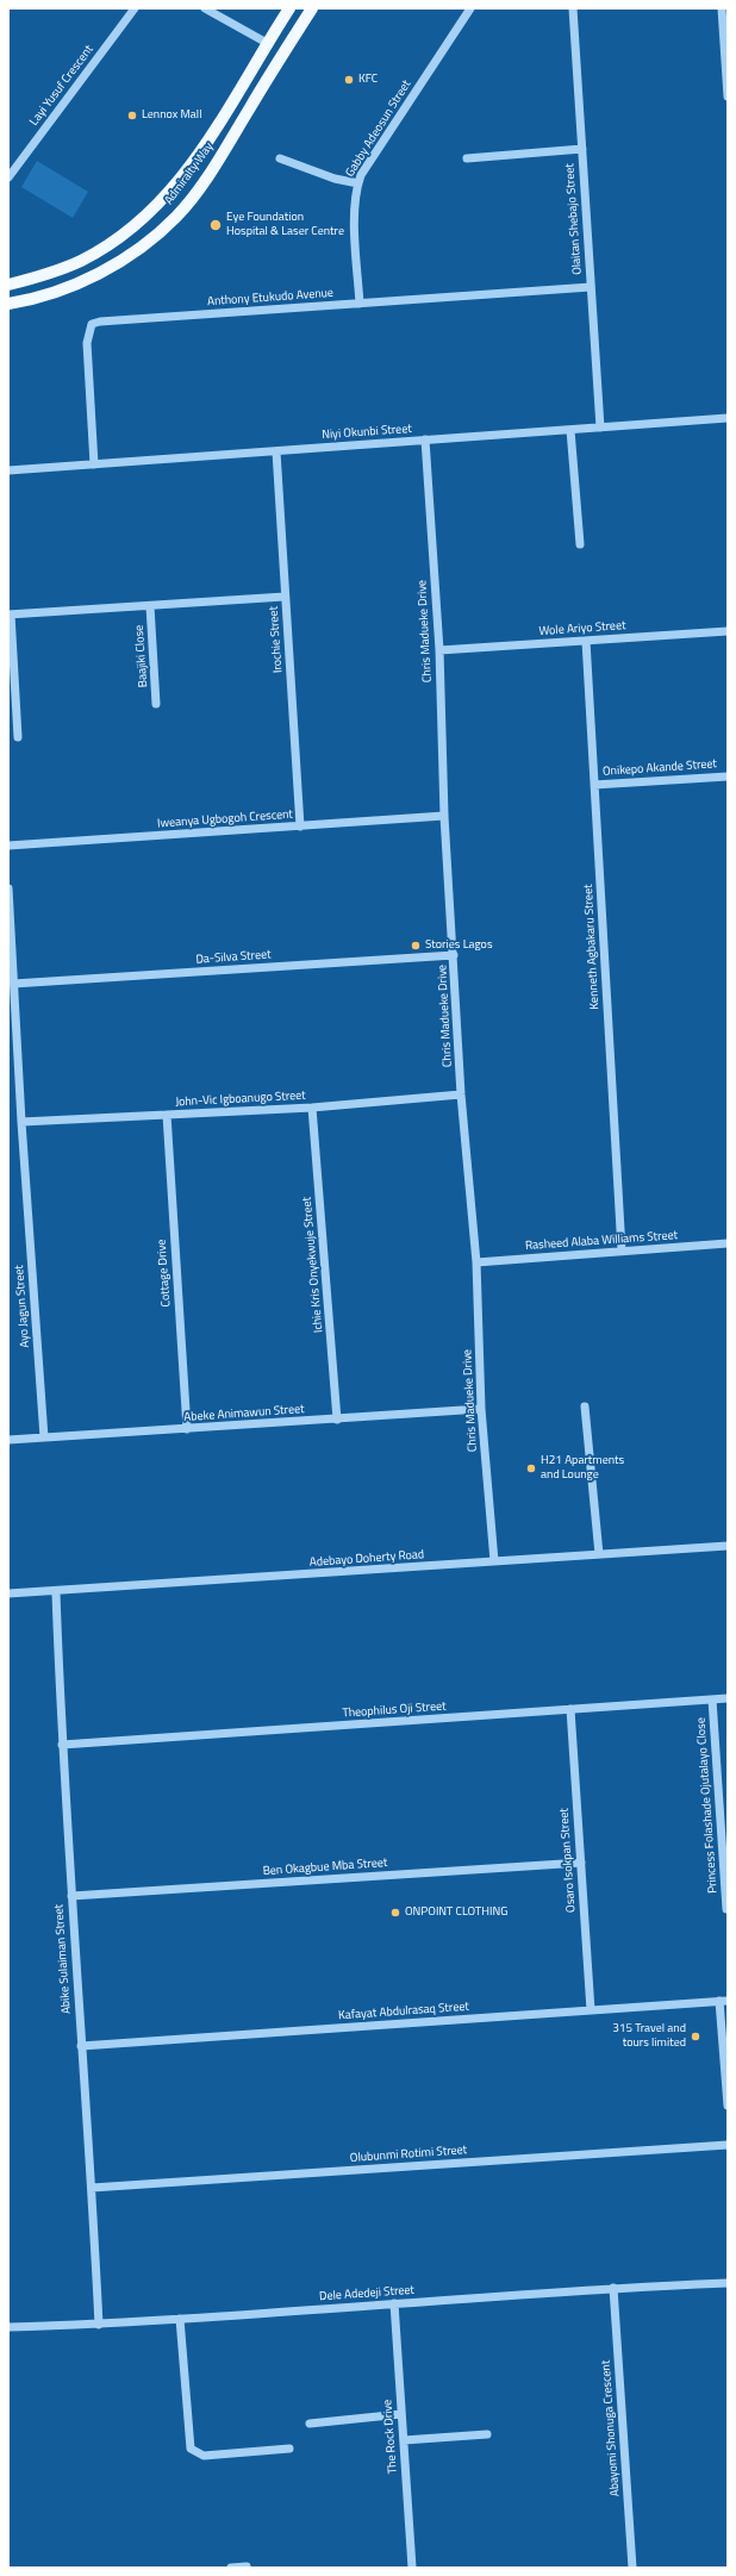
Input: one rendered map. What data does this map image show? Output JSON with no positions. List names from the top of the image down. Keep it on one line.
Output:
{"streets":{"main road":["Admiralty Way"],"street":["Layi Yusuf Crescent","Gabby Adeosun Street","Olaitan Shebajo Street","Anthony Etukudo Avenue","Niyi Okunbi Street","Wole Ariyo Street","Chris Madueke Drive","Irochie Street","Baajiki Close","Onikepo Akande Street","Iweanya Ugbogoh Crescent","Kenneth Agbakaru Street","Da-Silva Street","John-Vic Igboanugo Street","Rasheed Alaba Williams Street","Ichie Kris Onyekwuje Street","Cottage Drive","Ayo Jagun Street","Abeke Animawun Street","Adebayo Doherty Road","Theophilus Oji Street","Princess Folashade Ojutalayo Close","Osaro Isokpan Street","Ben Okagbue Mba Street","Abike Sulaiman Street","Kafayat Abdulrasaq Street","Olubunmi Rotimi Street","Dele Adedeji Street","Abayomi Shonuga Crescent","The Rock Drive"]},"crossings":[["Gabby Adeosun Street","Anthony Etukudo Avenue"],["Olaitan Shebajo Street","Anthony Etukudo Avenue"],["Olaitan Shebajo Street","Niyi Okunbi Street"],["Anthony Etukudo Avenue","Niyi Okunbi Street"],["Niyi Okunbi Street","Chris Madueke Drive"],["Niyi Okunbi Street","Irochie Street"],["Wole Ariyo Street","Chris Madueke Drive"],["Wole Ariyo Street","Kenneth Agbakaru Street"],["Chris Madueke Drive","Iweanya Ugbogoh Crescent"],["Chris Madueke Drive","Da-Silva Street"],["Chris Madueke Drive","John-Vic Igboanugo Street"],["Chris Madueke Drive","Rasheed Alaba Williams Street"],["Chris Madueke Drive","Abeke Animawun Street"],["Chris Madueke Drive","Adebayo Doherty Road"],["Irochie Street","Iweanya Ugbogoh Crescent"],["Onikepo Akande Street","Kenneth Agbakaru Street"],["Kenneth Agbakaru Street","Rasheed Alaba Williams Street"],["Da-Silva Street","Ayo Jagun Street"],["John-Vic Igboanugo Street","Ichie Kris Onyekwuje Street"],["John-Vic Igboanugo Street","Cottage Drive"],["John-Vic Igboanugo Street","Ayo Jagun Street"],["Ichie Kris Onyekwuje Street","Abeke Animawun Street"],["Cottage Drive","Abeke Animawun Street"],["Ayo Jagun Street","Abeke Animawun Street"],["Adebayo Doherty Road","Abike Sulaiman Street"],["Theophilus Oji Street","Princess Folashade Ojutalayo Close"],["Theophilus Oji Street","Osaro Isokpan Street"],["Theophilus Oji Street","Abike Sulaiman Street"],["Osaro Isokpan Street","Ben Okagbue Mba Street"],["Osaro Isokpan Street","Kafayat Abdulrasaq Street"],["Ben Okagbue Mba Street","Abike Sulaiman Street"],["Abike Sulaiman Street","Kafayat Abdulrasaq Street"],["Abike Sulaiman Street","Olubunmi Rotimi Street"],["Abike Sulaiman Street","Dele Adedeji Street"],["Dele Adedeji Street","Abayomi Shonuga Crescent"],["Dele Adedeji Street","The Rock Drive"]],"places":["KFC","Lennox Mall","Eye Foundation Hospital & Laser Centre","Stories Lagos","H21 Apartments and Lounge","ONPOINT CLOTHING","315 Travel and tours limited"]}
